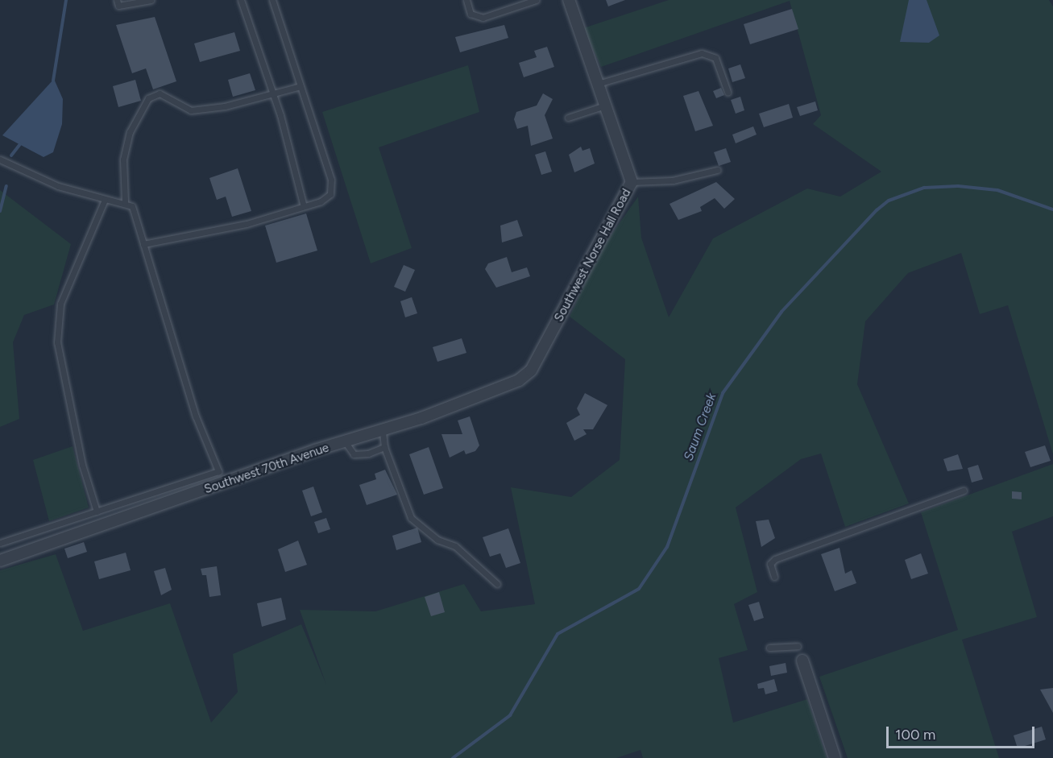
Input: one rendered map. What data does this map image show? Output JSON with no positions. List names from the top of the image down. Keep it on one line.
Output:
{"streets":{"street":["Southwest Norse Hall Road","Southwest 70th Avenue"]},"crossings":[["Southwest Norse Hall Road","Southwest 70th Avenue"]],"water":["Saum Creek"],"scale_bar":"100 m"}
